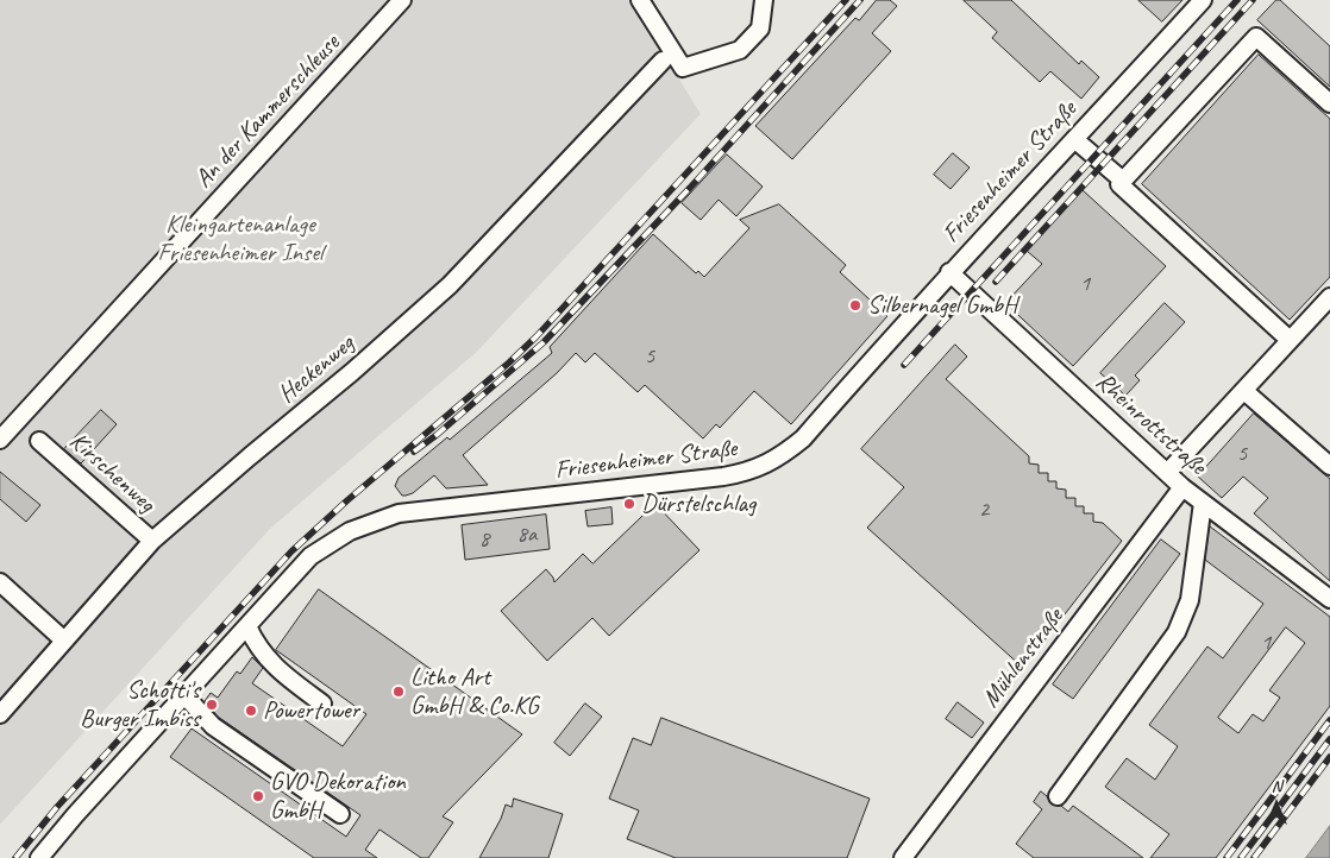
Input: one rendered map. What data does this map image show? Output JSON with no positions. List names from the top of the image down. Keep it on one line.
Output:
{"streets":{"street":["An der Kammerschleuse","Friesenheimer Straße","Heckenweg","Rheinrottstraße","Kirschenweg","Mühlenstraße"]},"crossings":[["Friesenheimer Straße","Rheinrottstraße"],["Heckenweg","Kirschenweg"],["Rheinrottstraße","Mühlenstraße"]],"parks":["Kleingartenanlage Friesenheimer Insel"],"places":["Silbernagel GmbH","Dürstelschlag","Litho Art GmbH & Co.KG","Schotti's Burger Imbiss","Powertower","GVO Dekoration GmbH"],"house_numbers":["1","5","5","2","8a","8","1"],"north":"top"}
